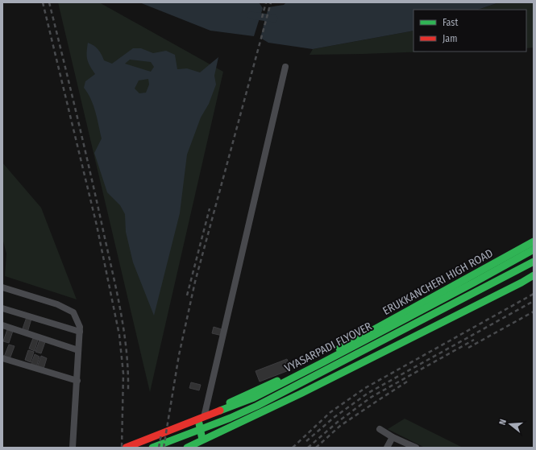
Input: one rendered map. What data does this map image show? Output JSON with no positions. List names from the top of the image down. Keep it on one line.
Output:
{"streets":{"main road":["ERUKKANCHERI HIGH ROAD","VYASARPADI FLYOVER"]},"legend":["Fast","Jam"],"north":"left"}
